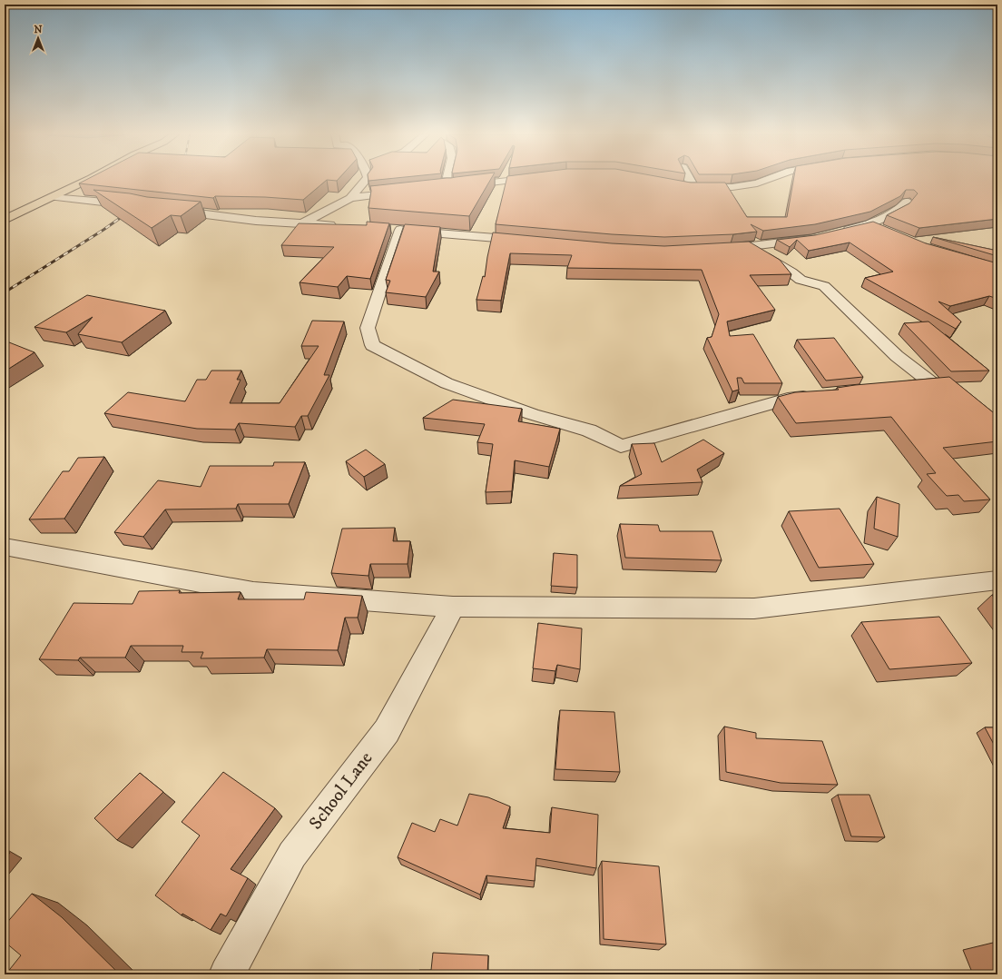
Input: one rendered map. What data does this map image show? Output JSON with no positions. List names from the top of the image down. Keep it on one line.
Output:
{"streets":{"street":["School Lane"]},"north":"top"}
